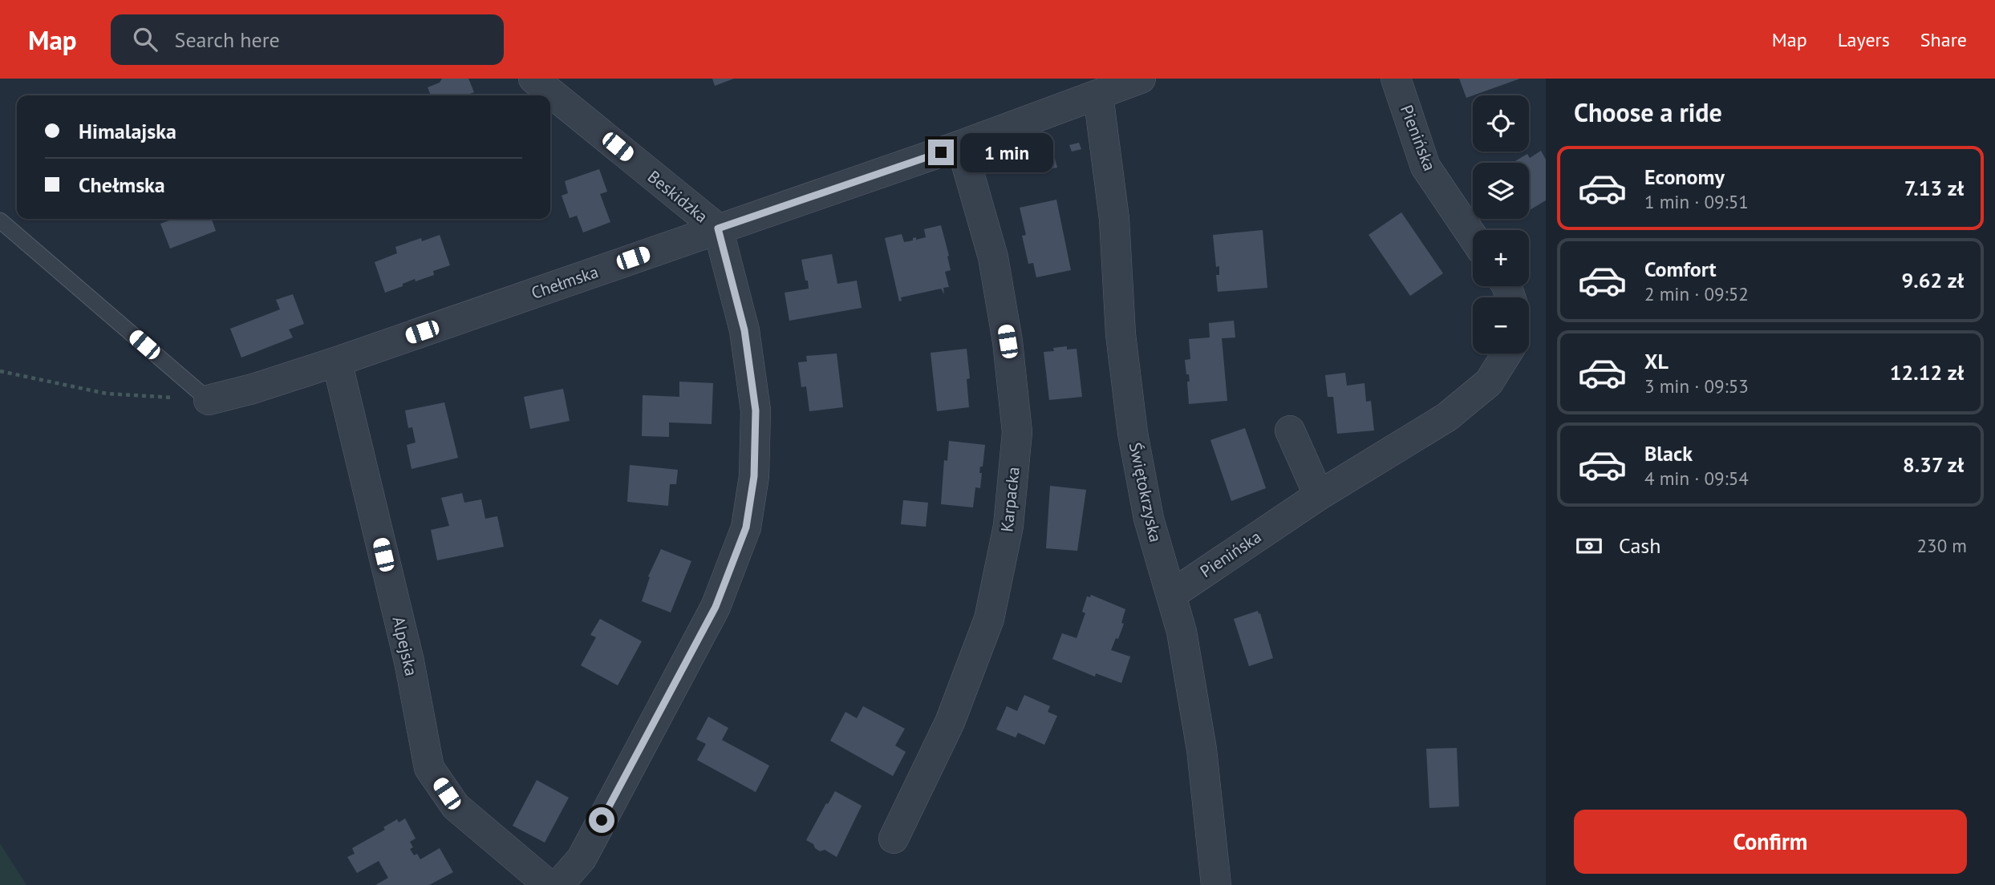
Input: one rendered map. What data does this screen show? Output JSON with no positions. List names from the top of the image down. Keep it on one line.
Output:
{"streets":{"street":["Pienińska","Beskidzka","Chełmska","Świętokrzyska","Karpacka","Alpejska"]},"crossings":[["Pienińska","Świętokrzyska"],["Beskidzka","Chełmska"],["Chełmska","Świętokrzyska"],["Chełmska","Karpacka"],["Chełmska","Alpejska"]],"page":{"header":"Map","search":"Search here","nav":["Map","Layers","Share"],"heading":"Choose a ride","map_buttons":["+","−"],"banner":["Himalajska","Chełmska"],"bubble":"1 min","list":[{"name":"Economy","note":"1 min · 09:51","value":"7.13 zł"},{"name":"Comfort","note":"2 min · 09:52","value":"9.62 zł"},{"name":"XL","note":"3 min · 09:53","value":"12.12 zł"},{"name":"Black","note":"4 min · 09:54","value":"8.37 zł"}],"pay":["Cash","230 m"],"buttons":"Confirm"}}
